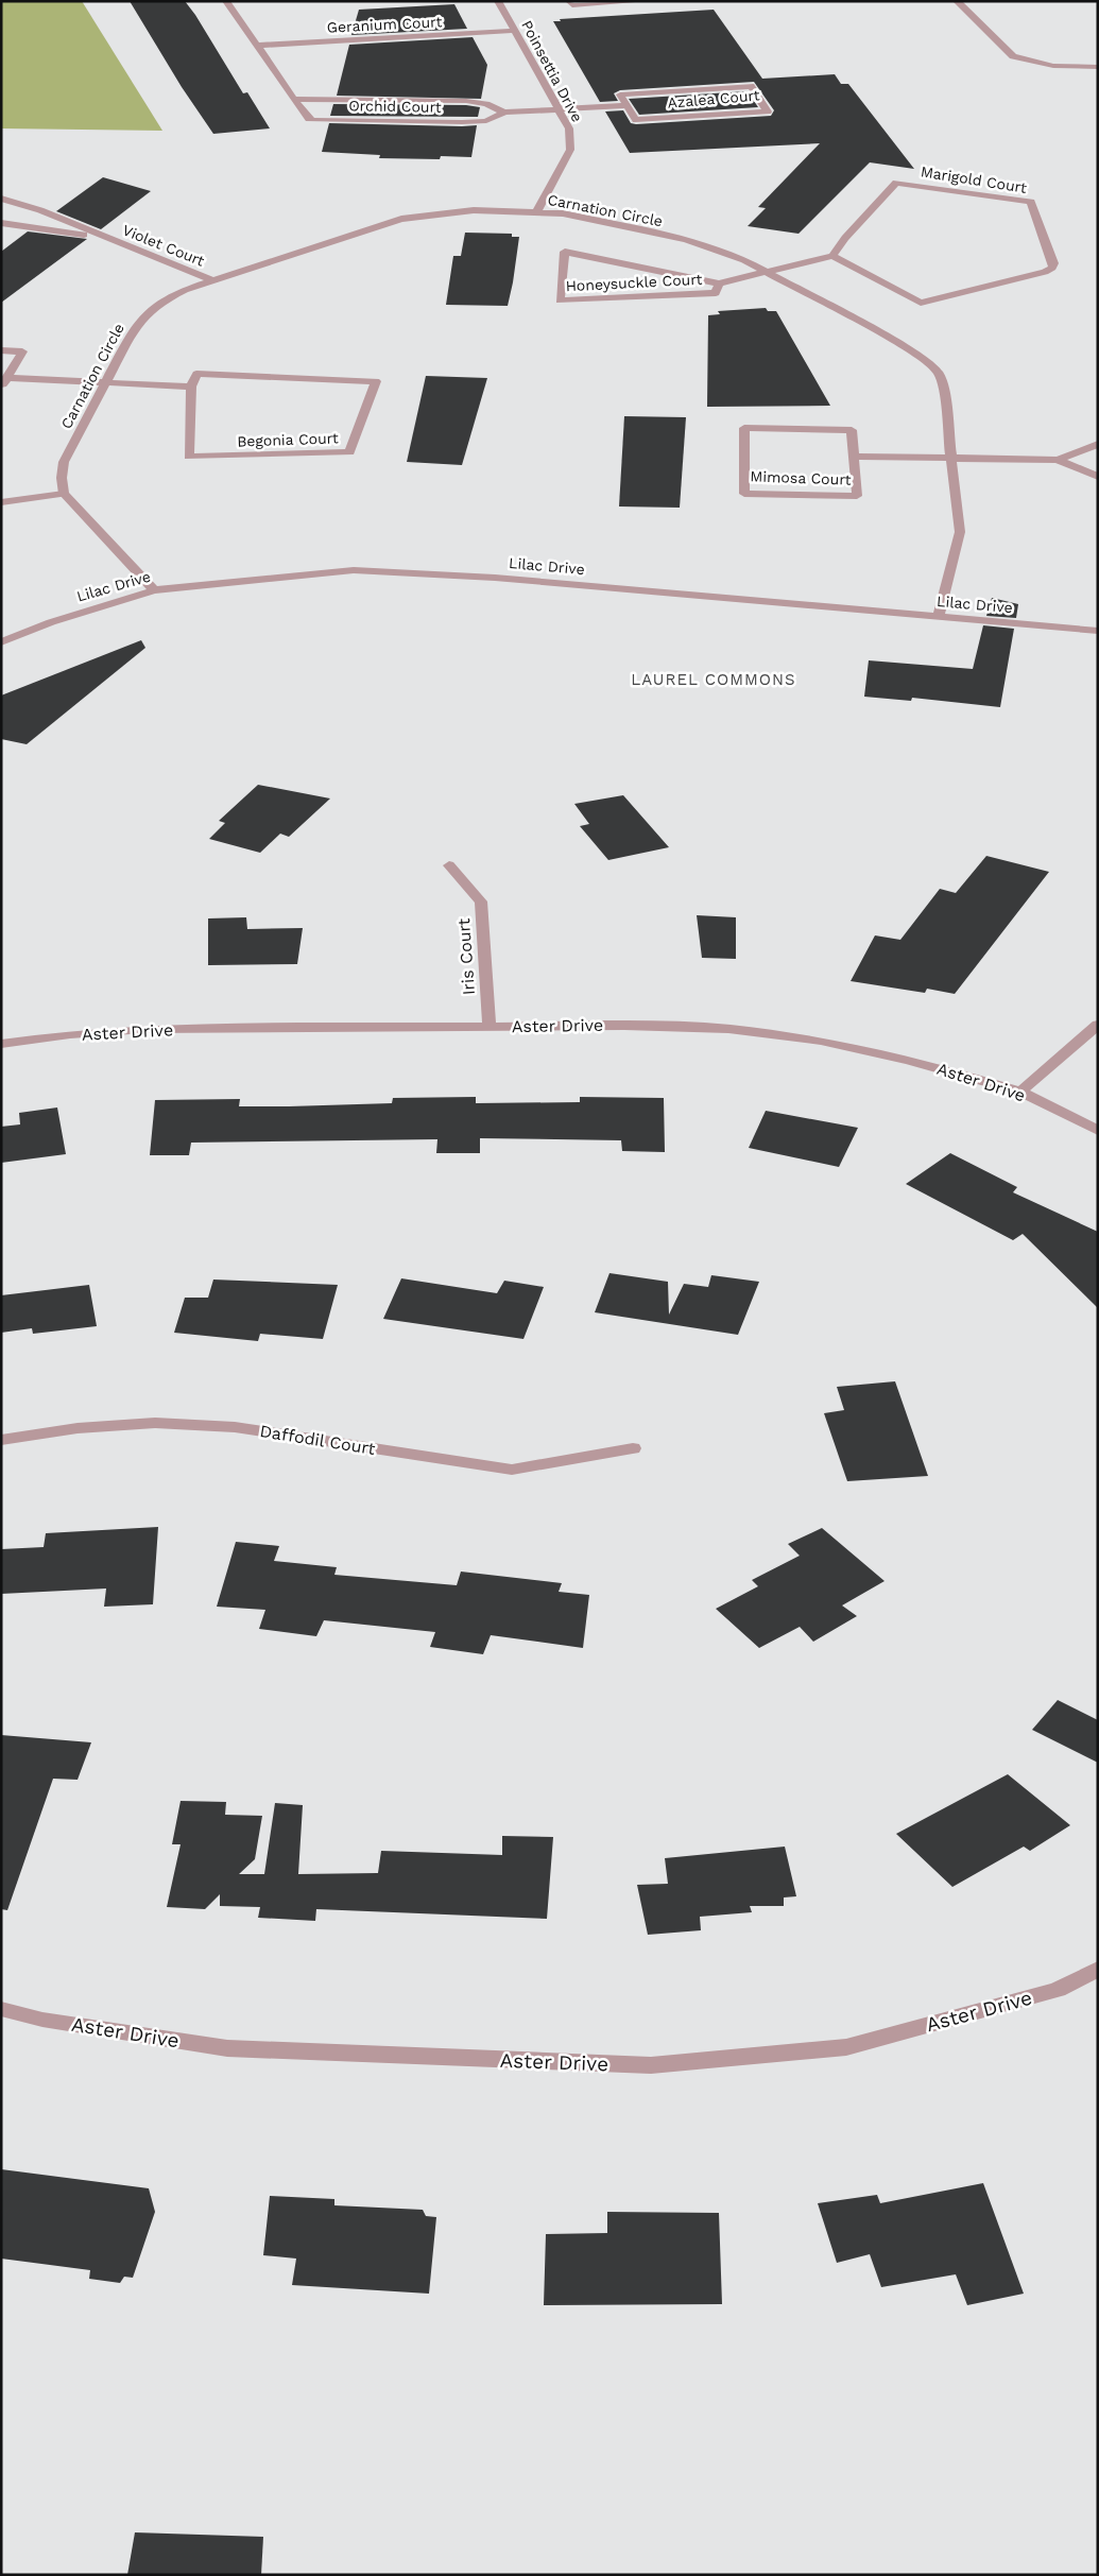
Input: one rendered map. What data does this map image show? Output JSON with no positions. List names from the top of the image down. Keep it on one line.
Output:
{"streets":{"street":["Geranium Court","Poinsettia Drive","Azalea Court","Orchid Court","Marigold Court","Carnation Circle","Violet Court","Honeysuckle Court","Begonia Court","Mimosa Court","Lilac Drive","Iris Court","Aster Drive","Daffodil Court"]},"crossings":[["Geranium Court","Poinsettia Drive"],["Geranium Court","Orchid Court"],["Poinsettia Drive","Orchid Court"],["Poinsettia Drive","Carnation Circle"],["Carnation Circle","Violet Court"],["Carnation Circle","Honeysuckle Court"],["Carnation Circle","Mimosa Court"],["Carnation Circle","Lilac Drive"],["Iris Court","Aster Drive"]],"districts":["LAUREL COMMONS"]}
